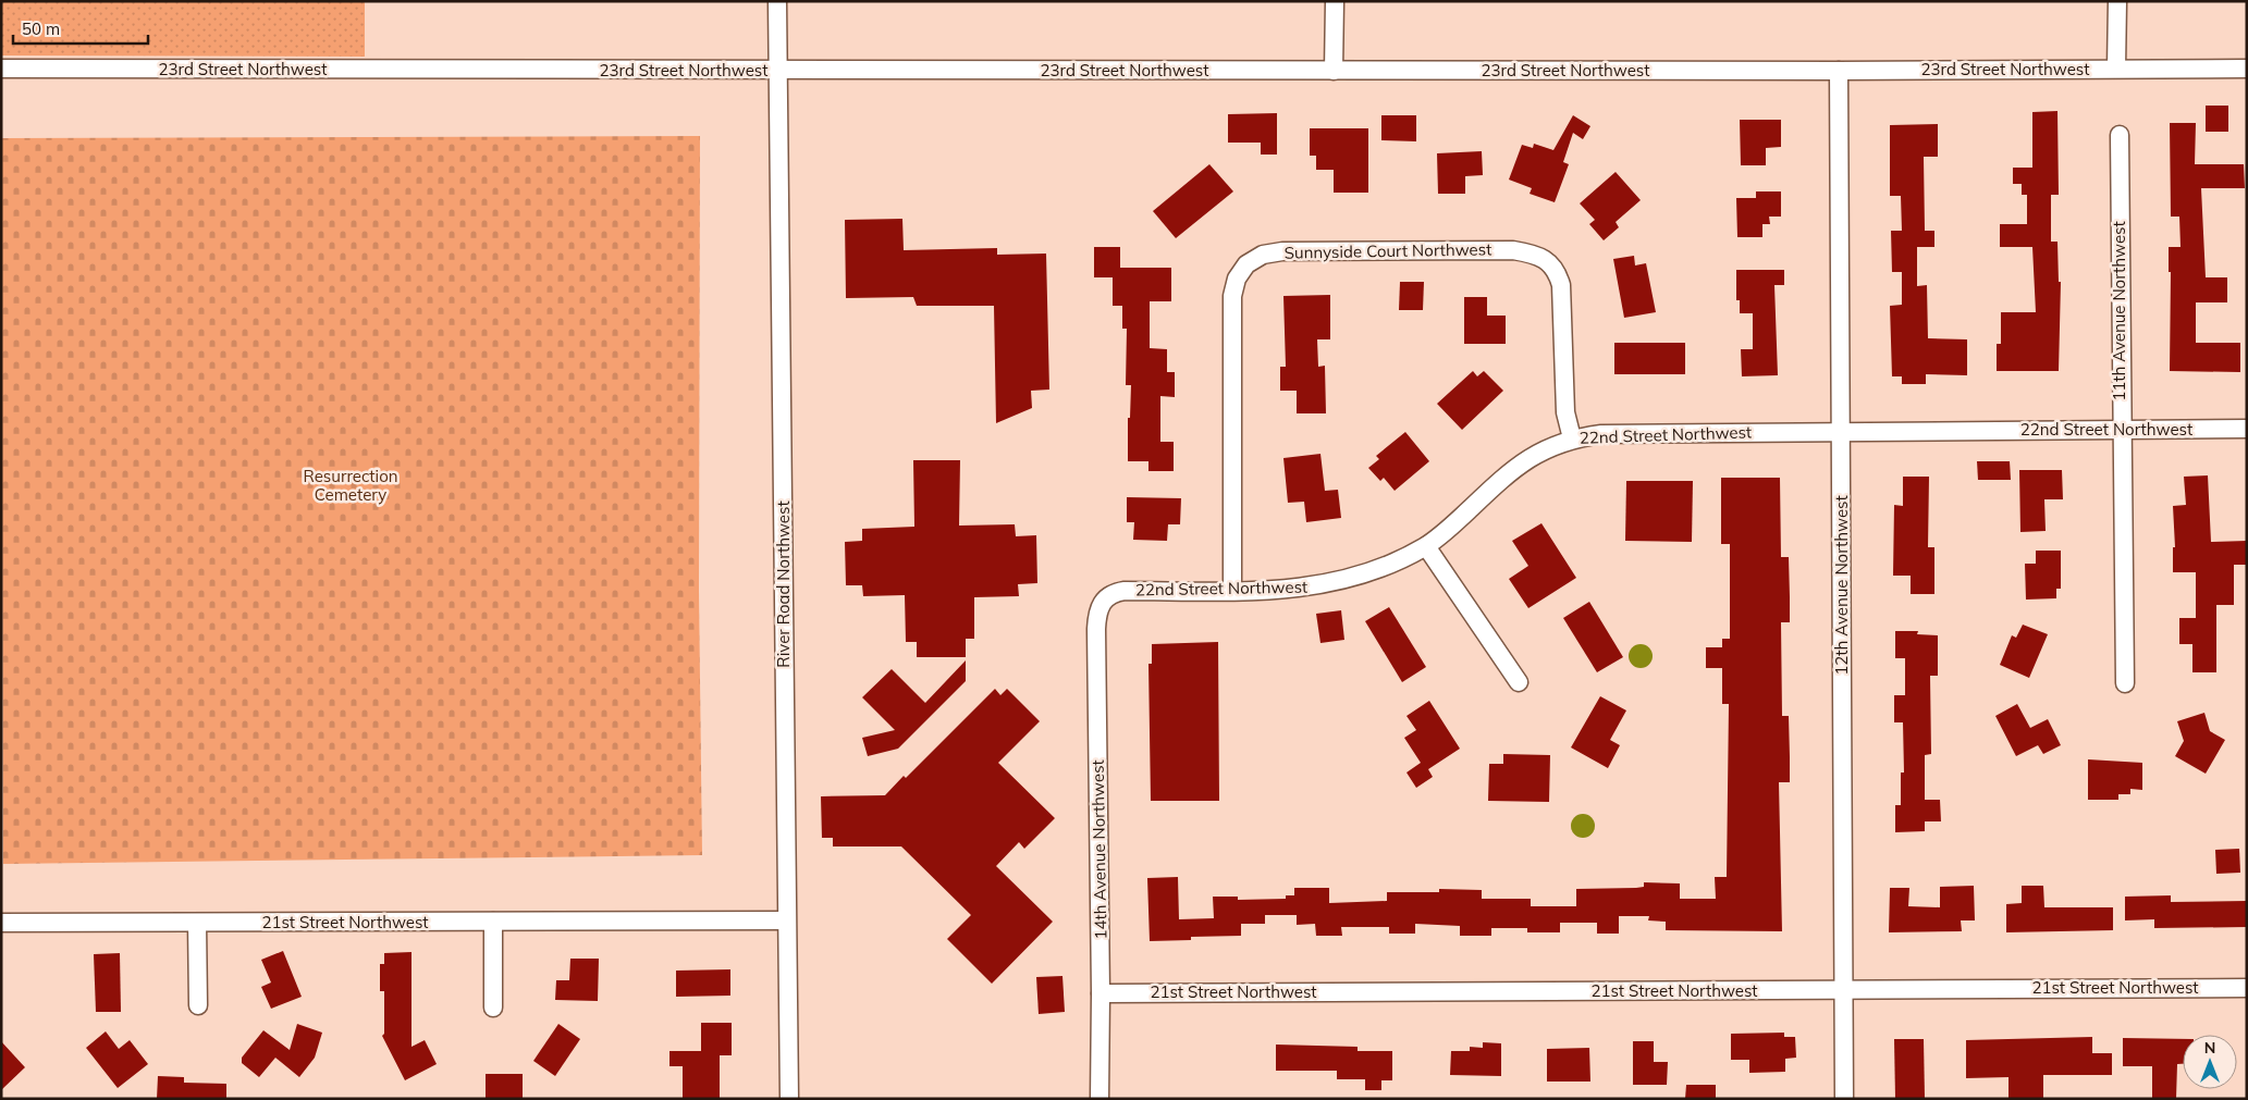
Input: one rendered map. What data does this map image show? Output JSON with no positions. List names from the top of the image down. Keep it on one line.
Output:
{"streets":{"street":["23rd Street Northwest","Sunnyside Court Northwest","11th Avenue Northwest","22nd Street Northwest","River Road Northwest","12th Avenue Northwest","14th Avenue Northwest","21st Street Northwest"]},"crossings":[["23rd Street Northwest","River Road Northwest"],["23rd Street Northwest","12th Avenue Northwest"],["Sunnyside Court Northwest","22nd Street Northwest"],["11th Avenue Northwest","22nd Street Northwest"],["22nd Street Northwest","12th Avenue Northwest"],["22nd Street Northwest","14th Avenue Northwest"],["River Road Northwest","21st Street Northwest"],["12th Avenue Northwest","21st Street Northwest"],["14th Avenue Northwest","21st Street Northwest"]],"parks":["Resurrection Cemetery"],"scale_bar":"50 m","north":"top"}
